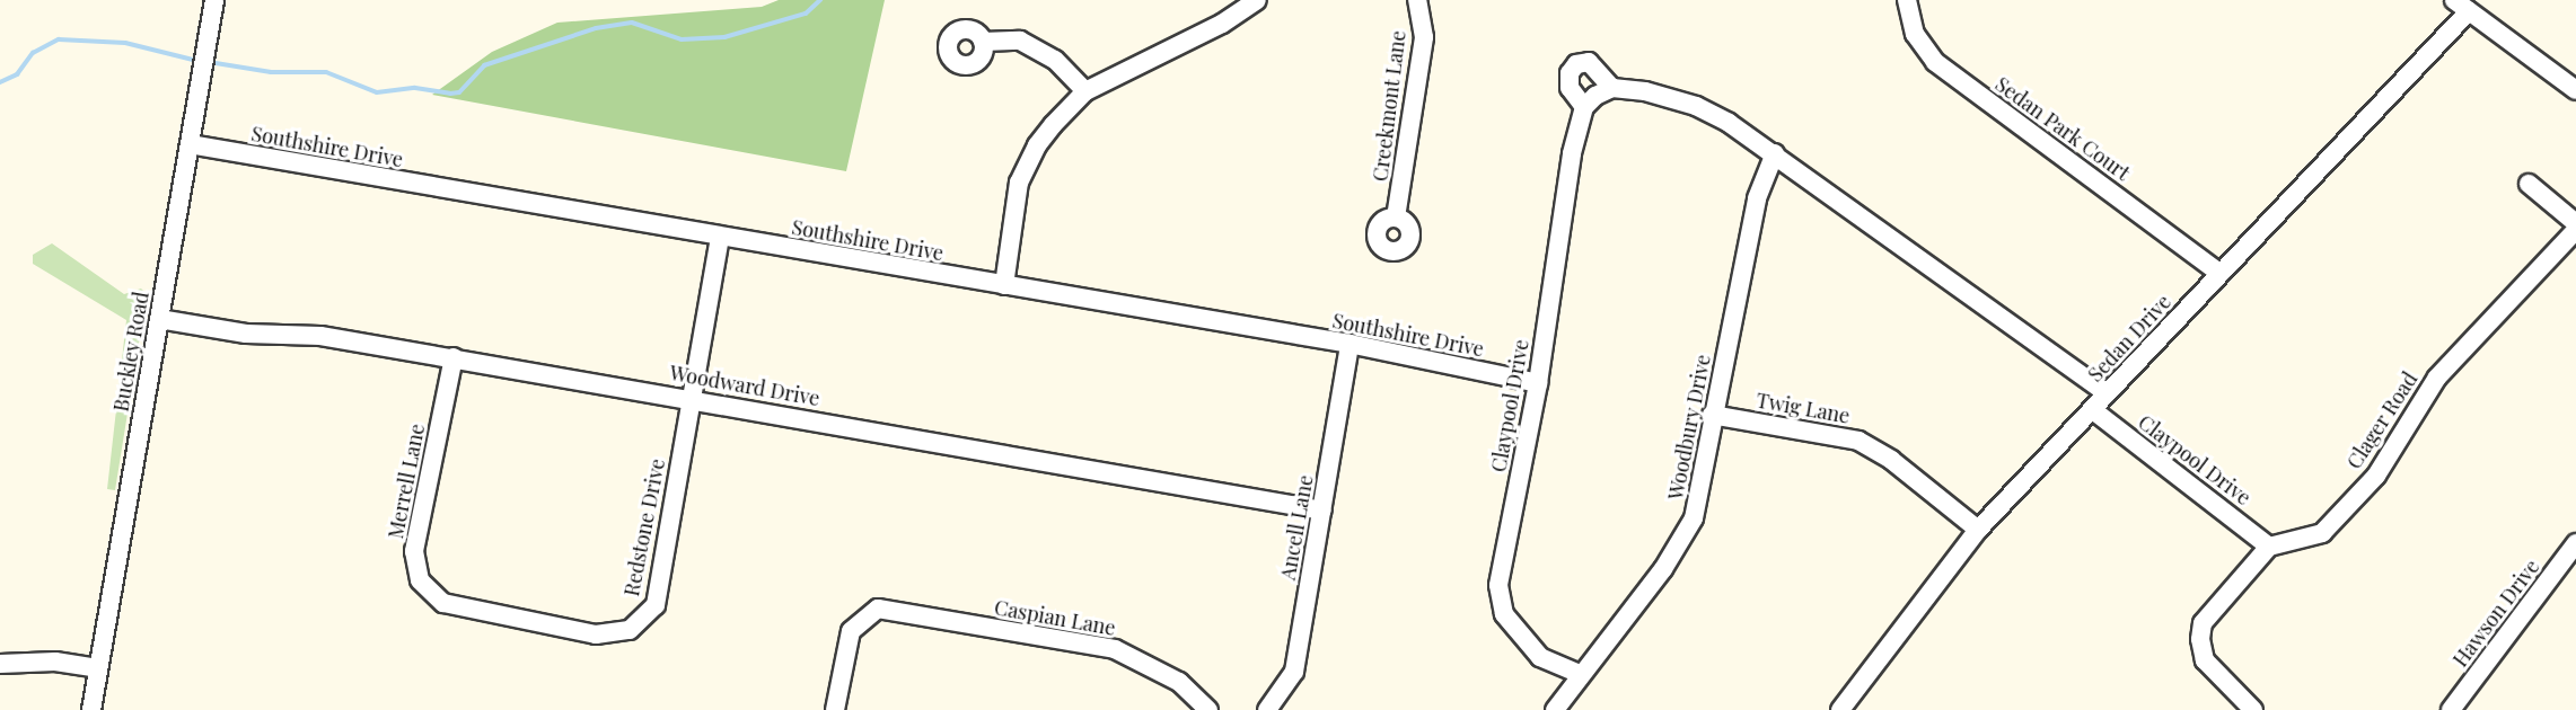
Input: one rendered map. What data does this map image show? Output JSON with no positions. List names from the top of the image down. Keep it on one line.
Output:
{"streets":{"street":["Creekmont Lane","Sedan Park Court","Southshire Drive","Sedan Drive","Buckley Road","Woodward Drive","Claypool Drive","Twig Lane","Clager Road","Woodbury Drive","Merrell Lane","Redstone Drive","Ancell Lane","Hawson Drive","Caspian Lane"]},"crossings":[["Sedan Park Court","Sedan Drive"],["Southshire Drive","Buckley Road"],["Southshire Drive","Claypool Drive"],["Southshire Drive","Redstone Drive"],["Southshire Drive","Ancell Lane"],["Sedan Drive","Claypool Drive"],["Sedan Drive","Twig Lane"],["Buckley Road","Woodward Drive"],["Woodward Drive","Merrell Lane"],["Woodward Drive","Redstone Drive"],["Woodward Drive","Ancell Lane"],["Claypool Drive","Clager Road"],["Claypool Drive","Woodbury Drive"],["Twig Lane","Woodbury Drive"],["Merrell Lane","Redstone Drive"]]}
